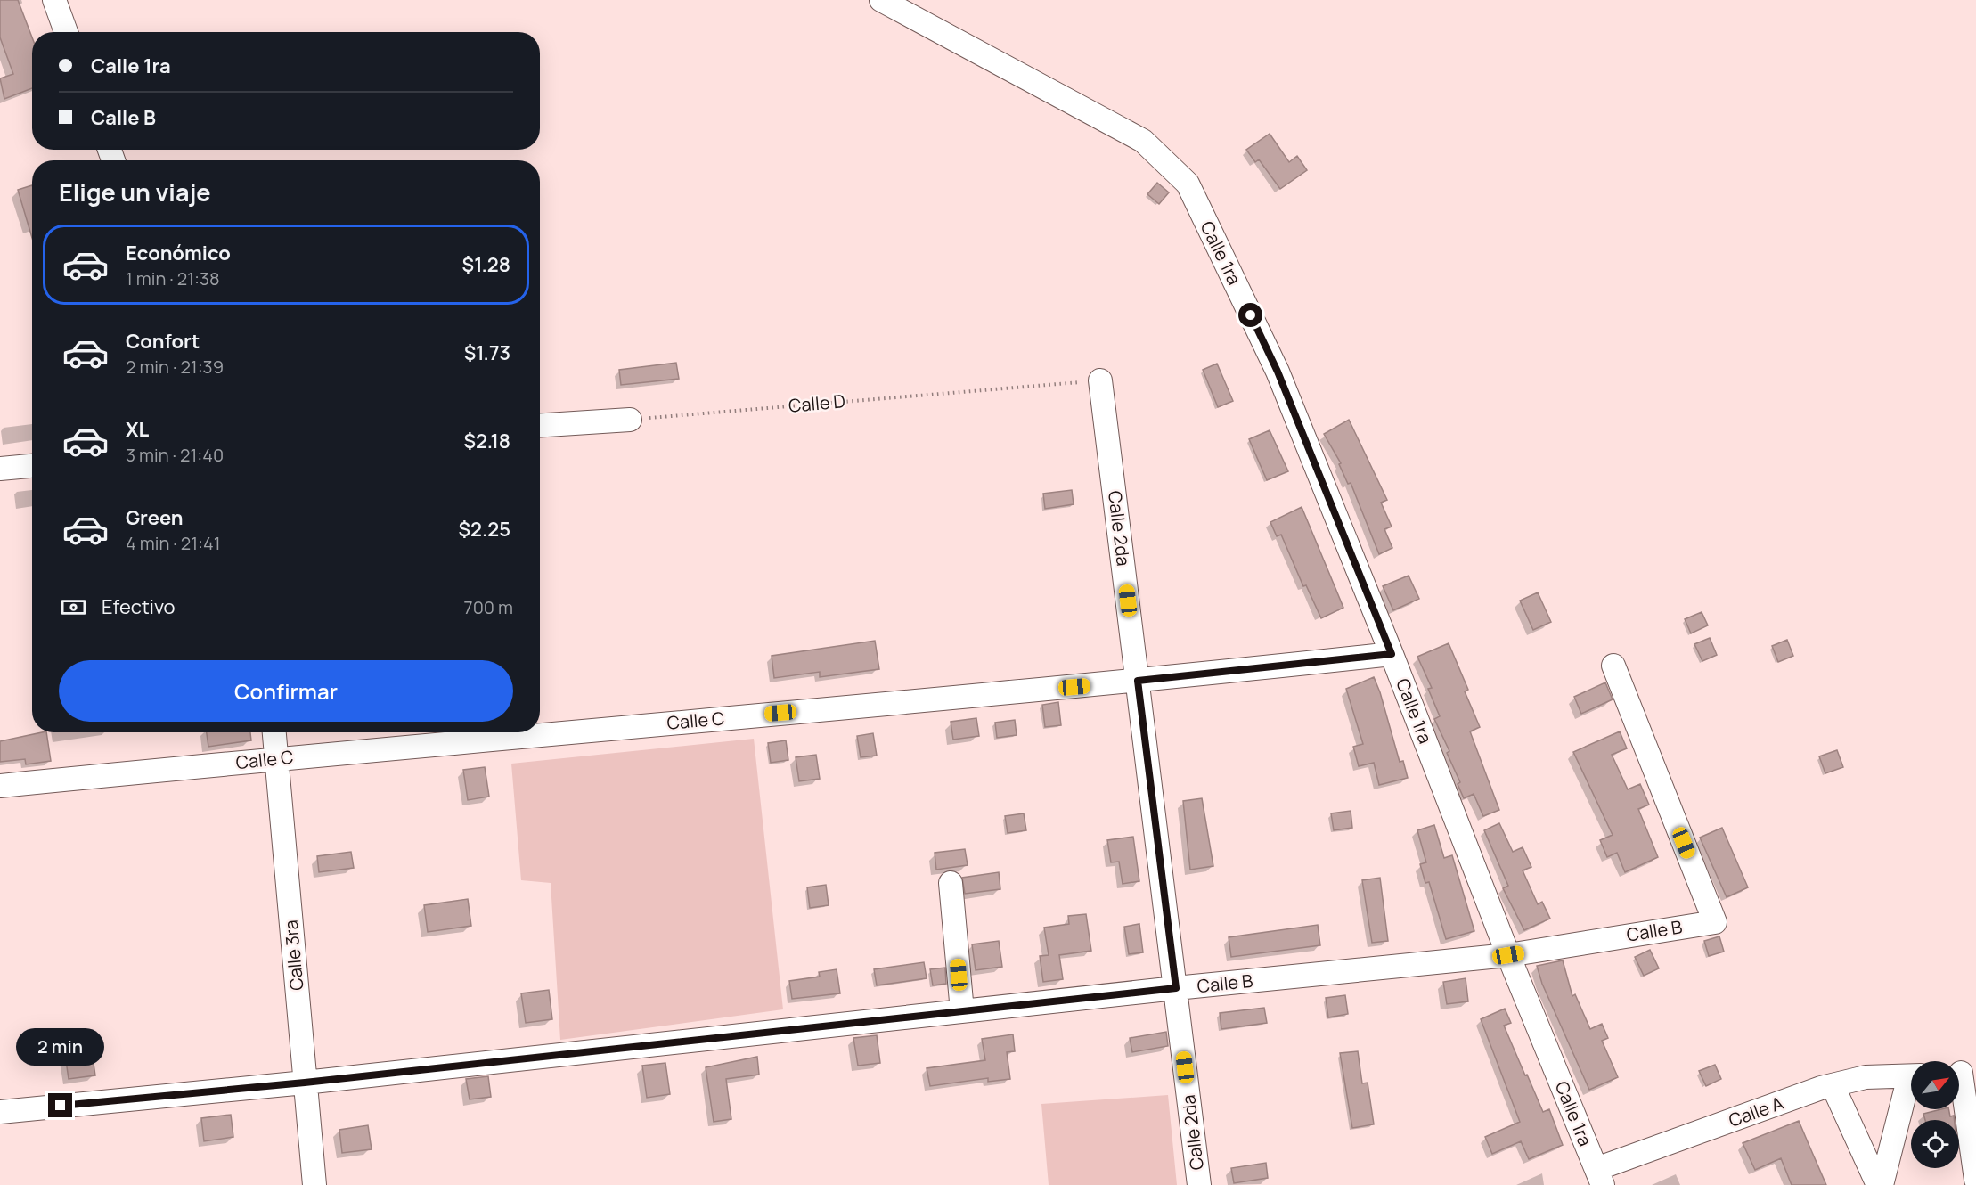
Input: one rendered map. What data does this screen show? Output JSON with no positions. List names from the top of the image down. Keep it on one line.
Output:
{"streets":{"street":["Calle 1ra","Calle 2da","Calle C","Calle B","Calle 3ra","Calle A"],"path":["Calle D"]},"crossings":[["Calle 1ra","Calle C"],["Calle 1ra","Calle B"],["Calle 1ra","Calle A"],["Calle D","Calle 2da"],["Calle 2da","Calle C"],["Calle 2da","Calle B"],["Calle C","Calle 3ra"],["Calle B","Calle 3ra"]],"north":"top right","page":{"banner":["Calle 1ra","Calle B"],"heading":"Elige un viaje","list":[{"name":"Económico","note":"1 min · 21:38","value":"$1.28"},{"name":"Confort","note":"2 min · 21:39","value":"$1.73"},{"name":"XL","note":"3 min · 21:40","value":"$2.18"},{"name":"Green","note":"4 min · 21:41","value":"$2.25"}],"pay":["Efectivo","700 m"],"buttons":"Confirmar","bubble":"2 min"}}
